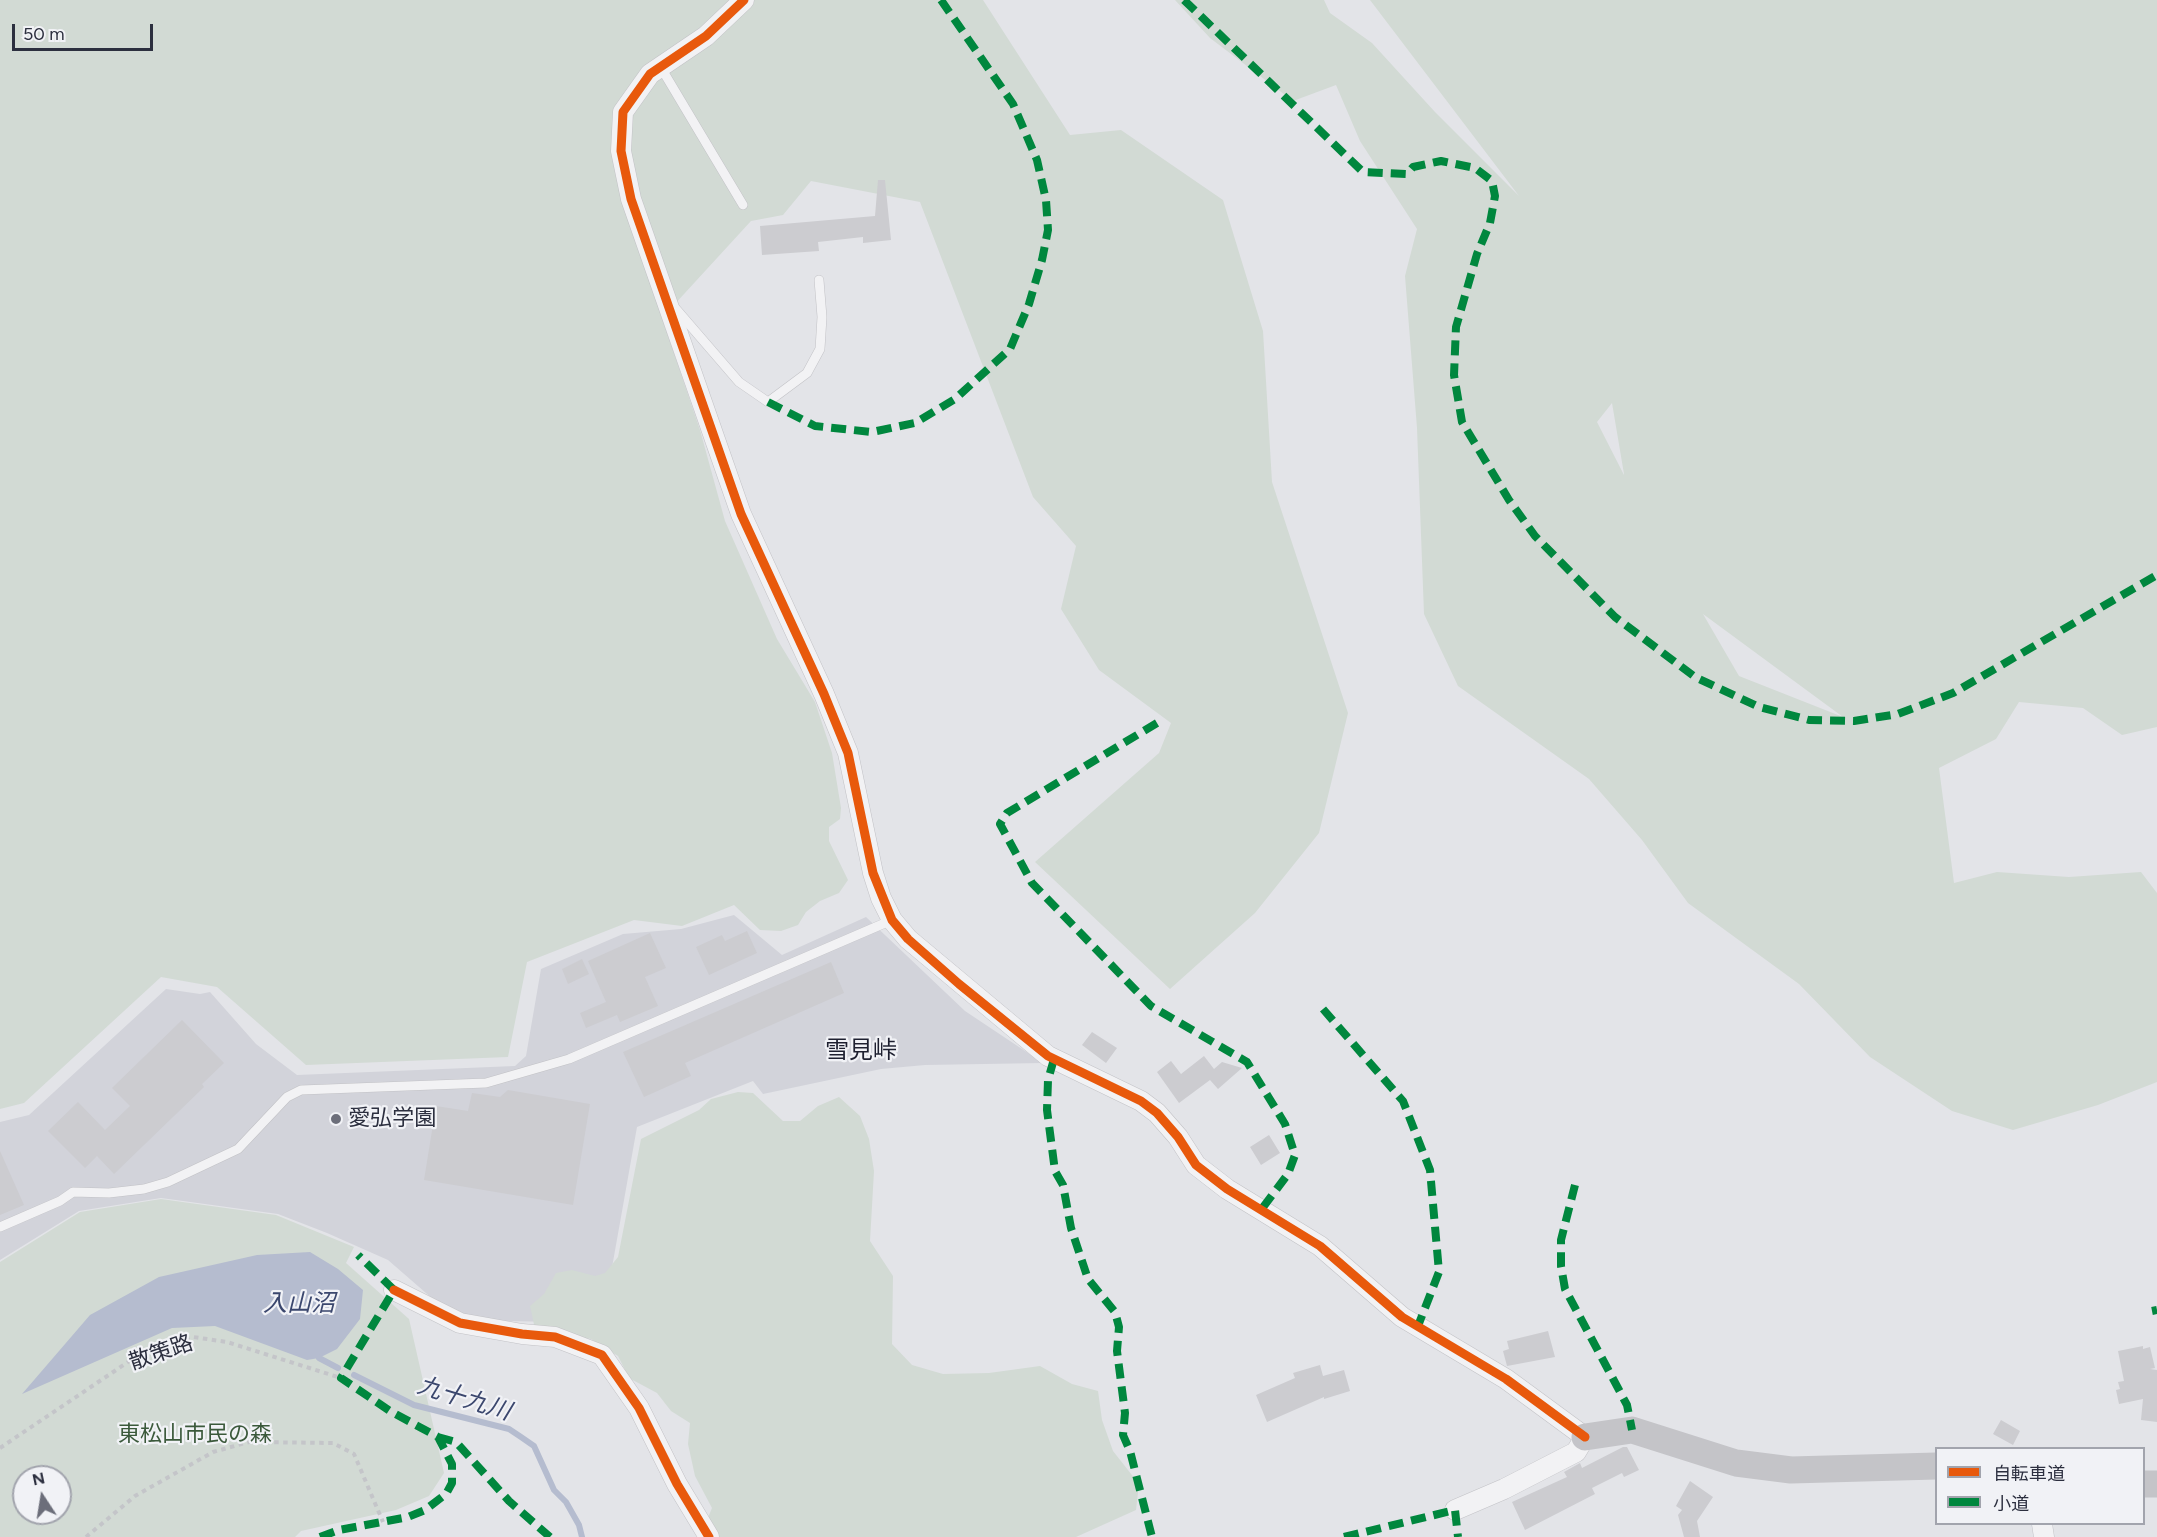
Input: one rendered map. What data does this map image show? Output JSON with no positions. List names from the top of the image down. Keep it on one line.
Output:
{"streets":{"path":["散策路"]},"districts":["雪見峠"],"water":["入山沼","九十九川"],"parks":["東松山市民の森"],"places":["愛弘学園"],"legend":["自転車道","小道"],"scale_bar":"50 m","north":"top"}
